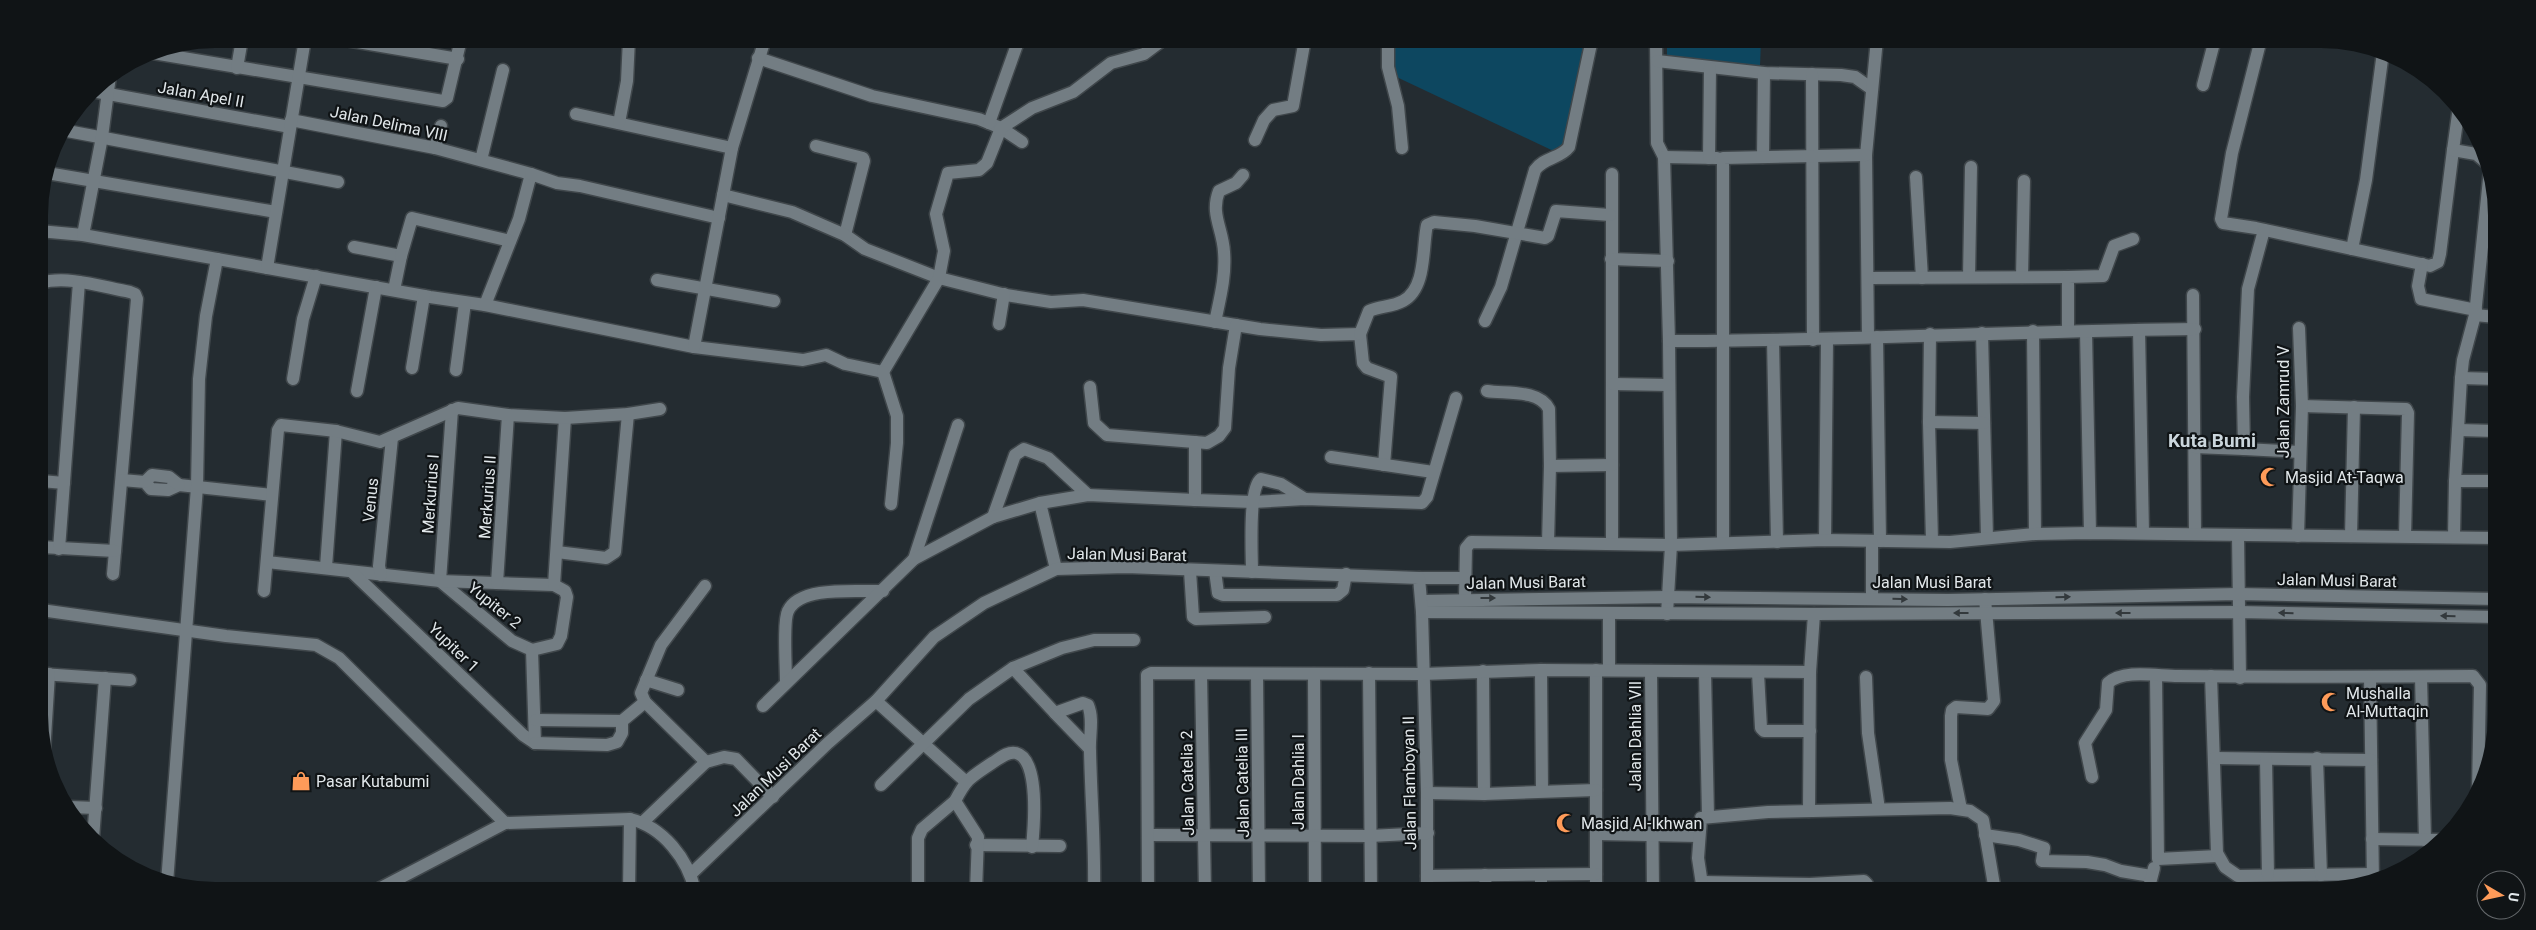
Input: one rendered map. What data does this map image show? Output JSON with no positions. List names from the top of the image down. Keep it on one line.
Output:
{"streets":{"street":["Jalan Apel II","Jalan Delima VIII","Jalan Zamrud V","Merkurius I","Merkurius II","Venus","Jalan Musi Barat","Yupiter 2","Yupiter 1","Jalan Dahlia VII","Jalan Dahlia I","Jalan Catelia 2","Jalan Catelia III","Jalan Flamboyan II"]},"crossings":[["Jalan Apel II","Jalan Delima VIII"],["Merkurius I","Yupiter 2"],["Jalan Musi Barat","Jalan Flamboyan II"]],"districts":["Kuta Bumi"],"places":{"mosque":["Masjid At-Taqwa","Mushalla Al-Muttaqin","Masjid Al-Ikhwan"],"shop":["Pasar Kutabumi"]},"north":"right"}
